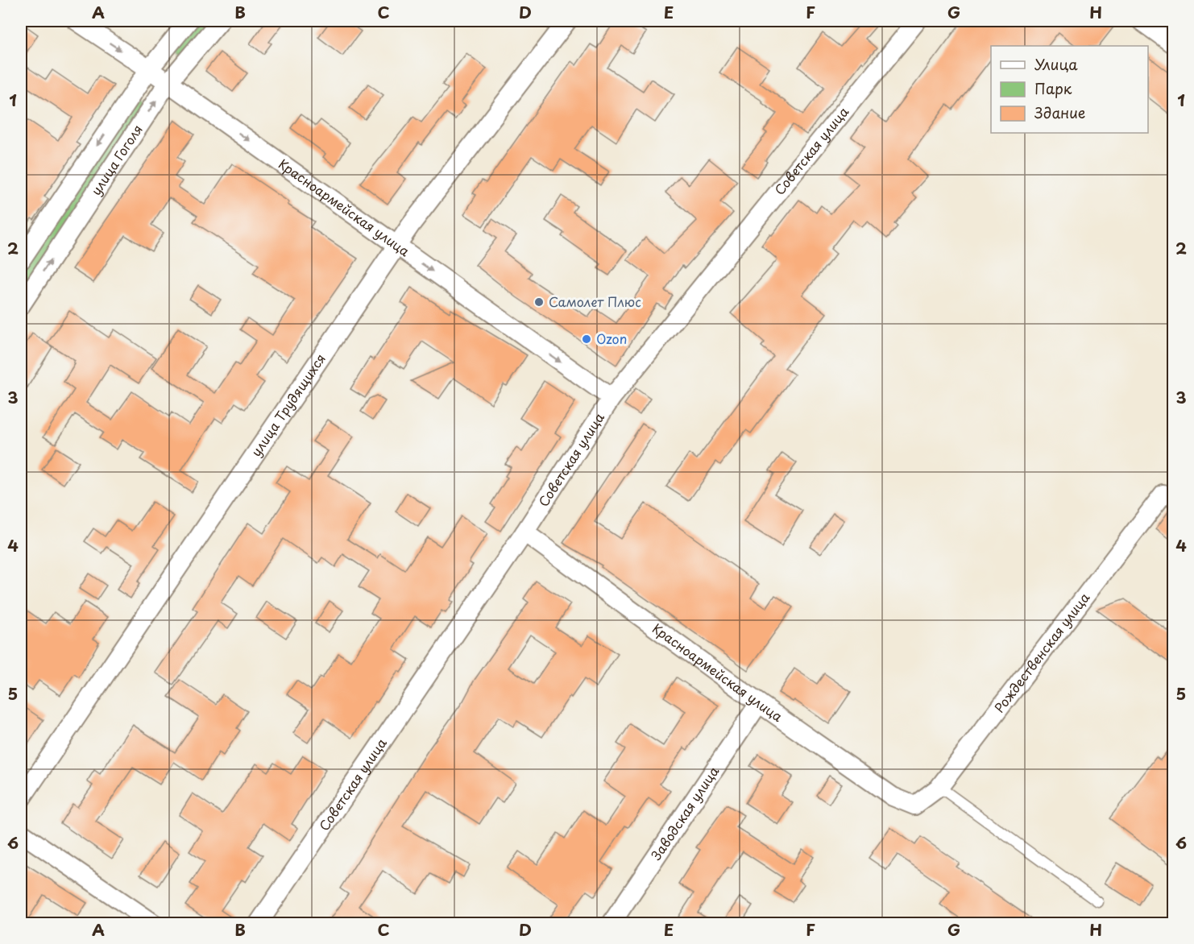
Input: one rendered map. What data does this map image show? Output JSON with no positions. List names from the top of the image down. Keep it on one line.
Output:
{"streets":{"street":["Советская улица","улица Гоголя","Красноармейская улица","улица Трудящихся","Рождественская улица","Заводская улица"]},"crossings":[["Советская улица","Красноармейская улица"],["улица Гоголя","Красноармейская улица"],["Красноармейская улица","улица Трудящихся"],["Красноармейская улица","Рождественская улица"],["Красноармейская улица","Заводская улица"]],"one_way":["Красноармейская улица"],"places":["Самолет Плюс","Ozon"],"legend":["Улица","Парк","Здание"],"grid":{"columns":["A","B","C","D","E","F","G","H"],"rows":["1","2","3","4","5","6"]}}
